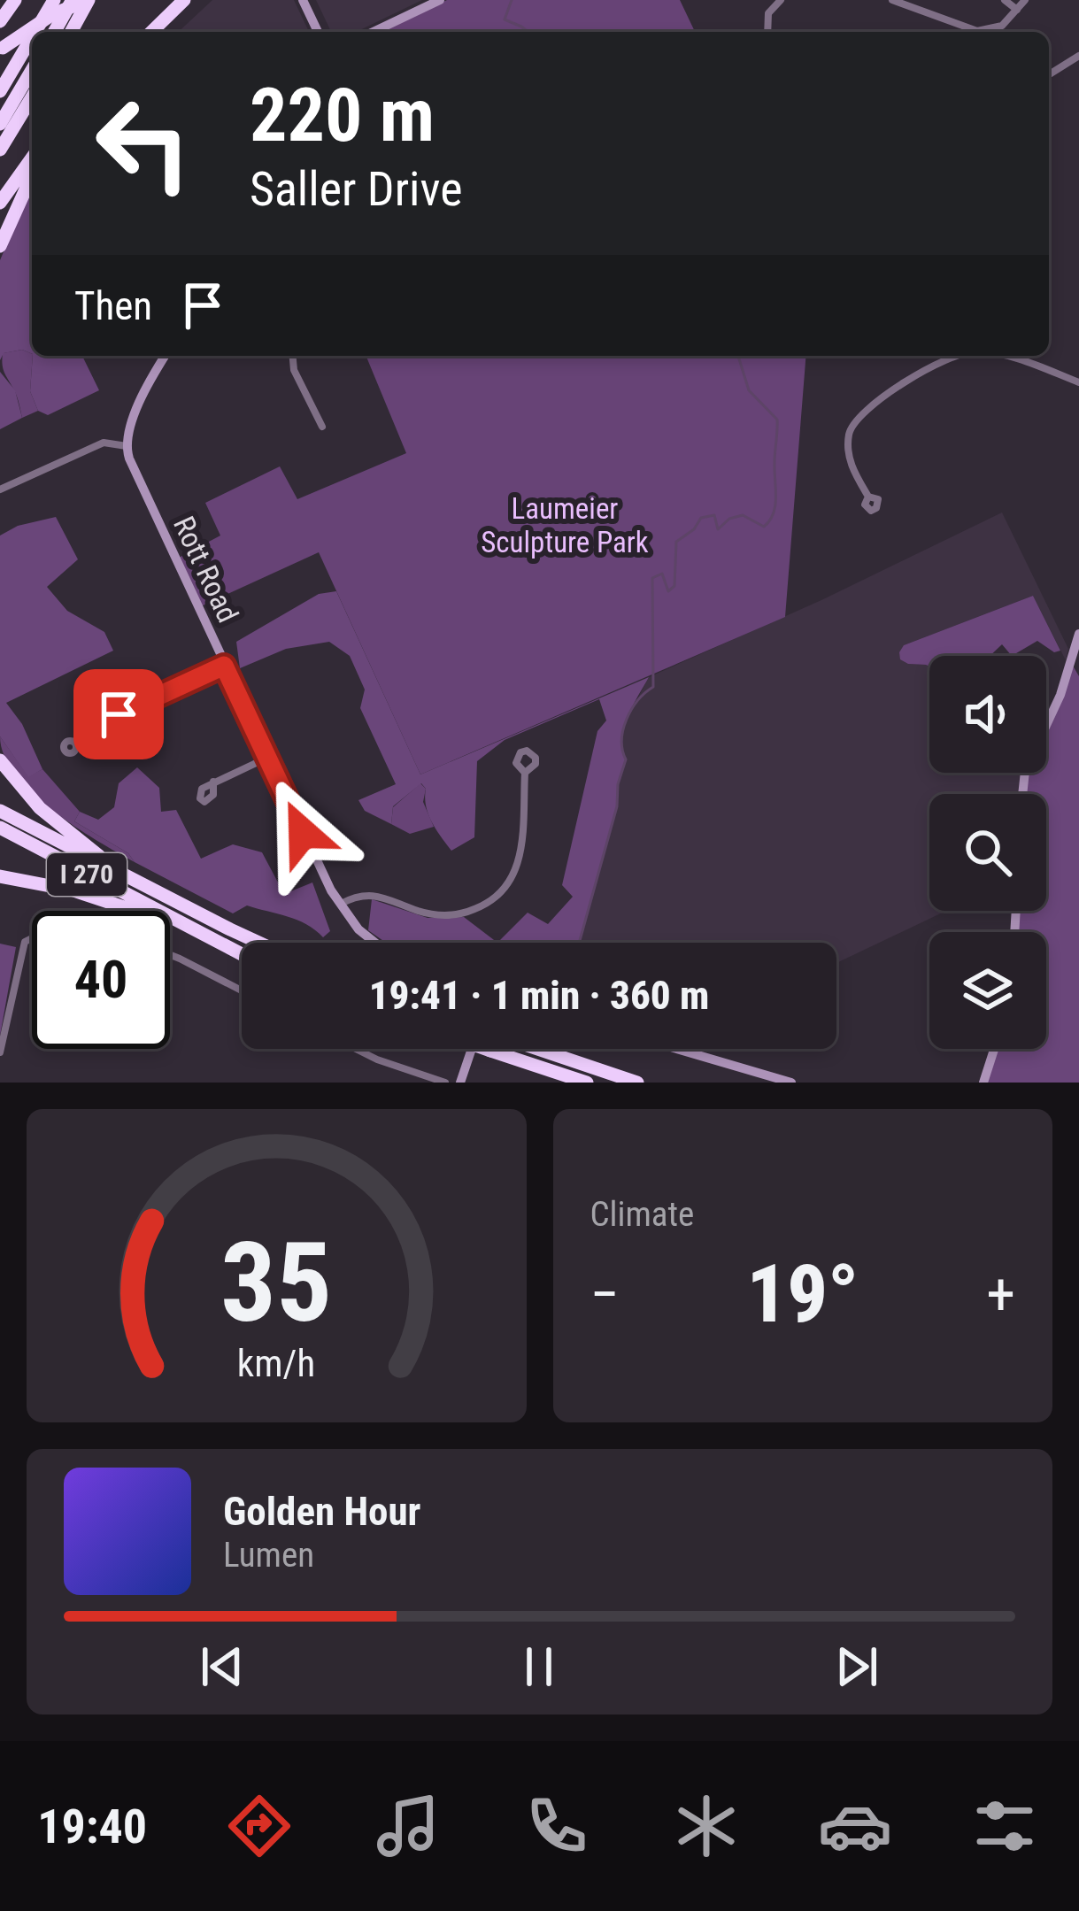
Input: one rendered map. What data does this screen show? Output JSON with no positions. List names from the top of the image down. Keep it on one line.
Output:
{"streets":{"highway":["I 270"],"street":["Rott Road"]},"parks":["Laumeier Sculpture Park"],"page":{"turn":["220 m","Saller Drive"],"then":"Then","limit":"40","trip":"19:41 · 1 min · 360 m","tile":"Climate","heat":["−","19°","+"],"song":["Golden Hour","Lumen"],"tabs":"19:40","gauge":["35","km/h"]}}
